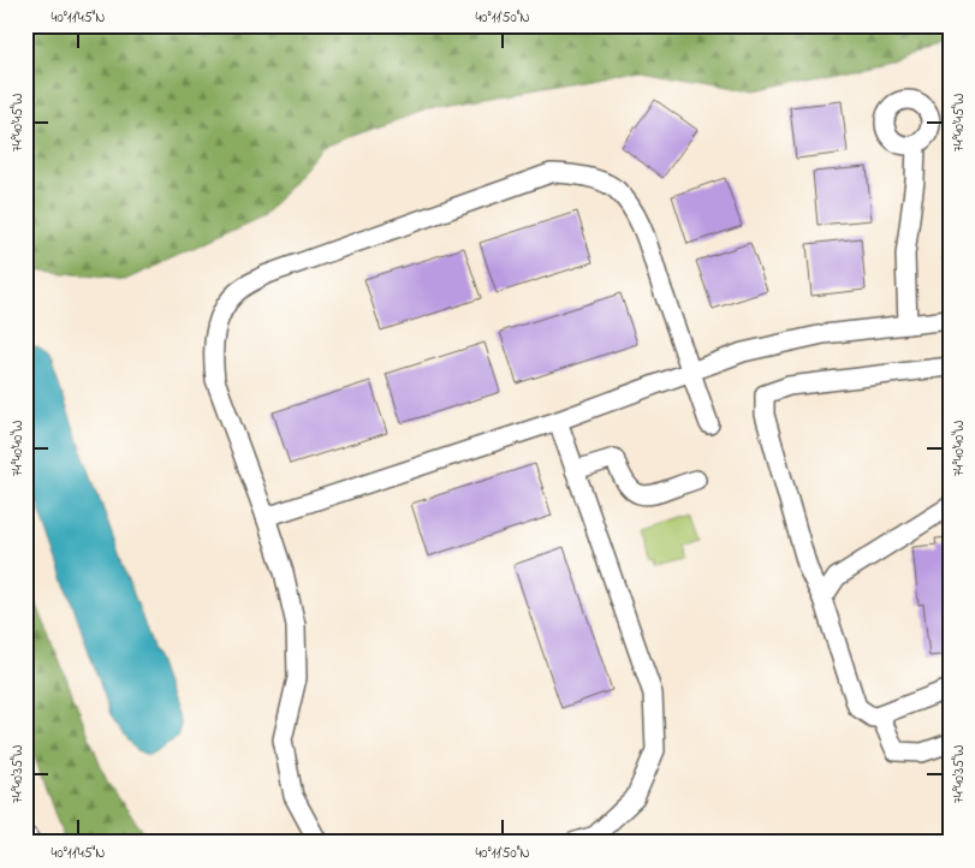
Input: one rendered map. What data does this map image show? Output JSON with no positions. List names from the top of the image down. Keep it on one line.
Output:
{"coordinates":["40°11'45\"N","40°11'50\"N","74°40'45\"W","74°40'40\"W","74°40'35\"W"]}
